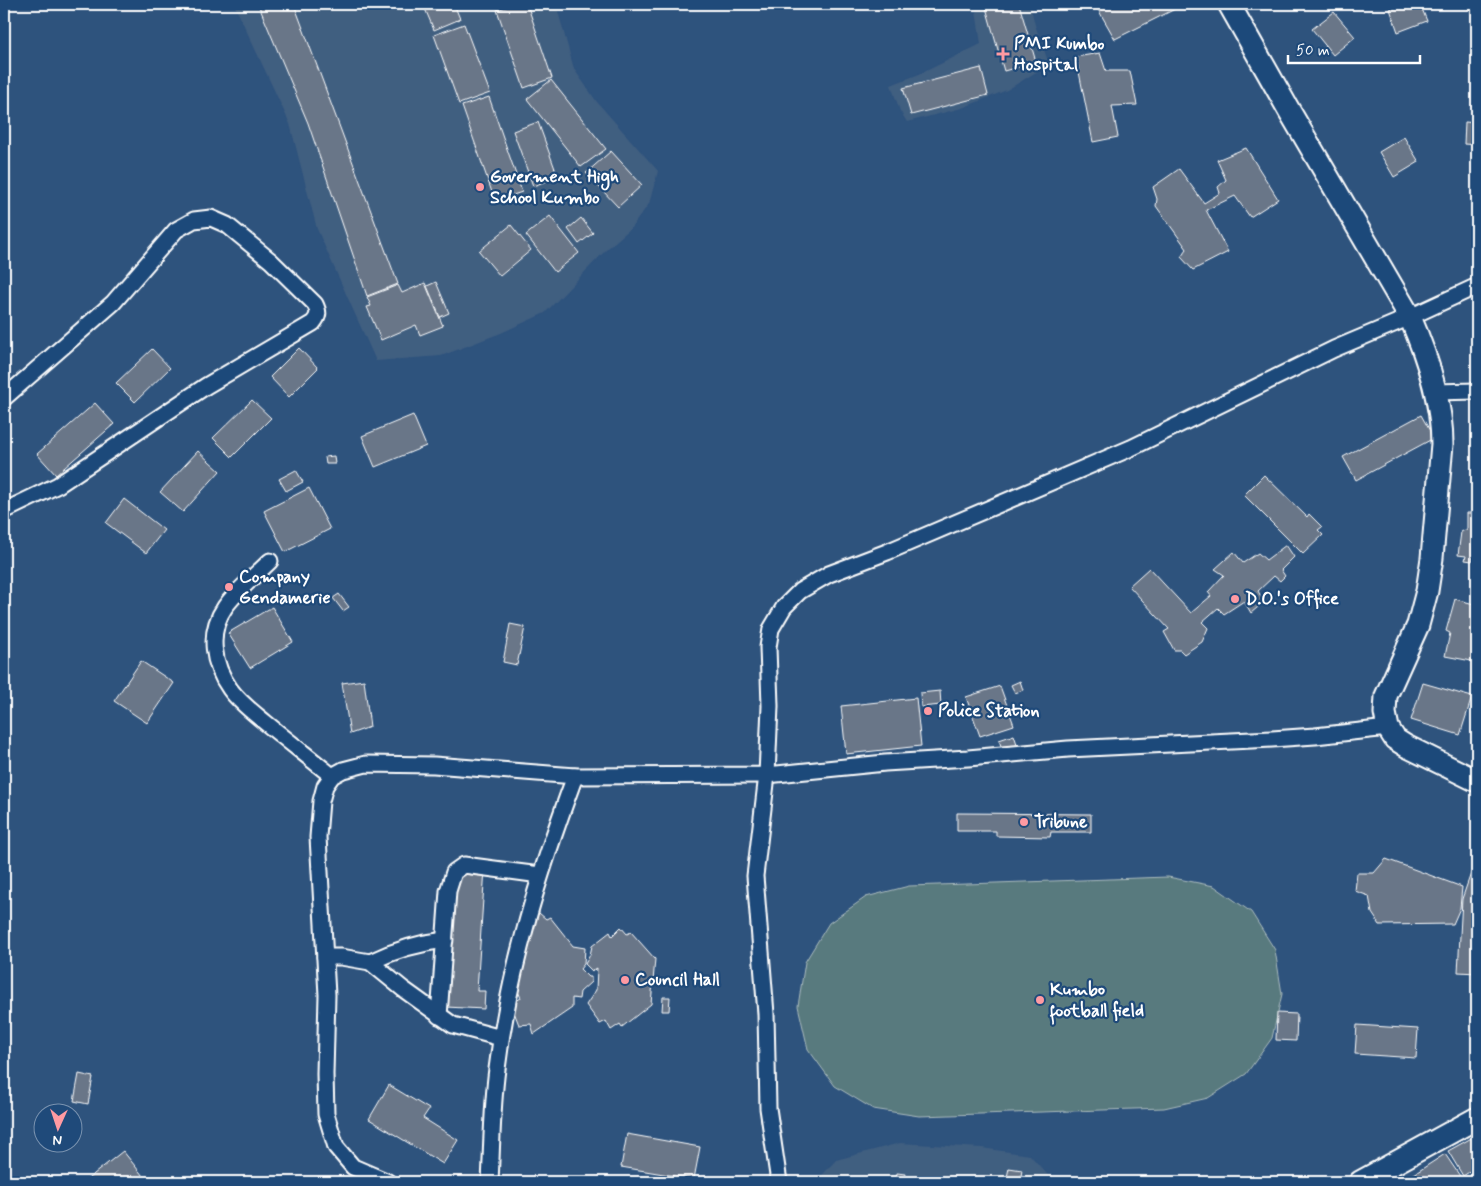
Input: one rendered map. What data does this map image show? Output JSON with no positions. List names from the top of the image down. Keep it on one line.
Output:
{"places":{"health":["PMI Kumbo Hospital"],"other":["Goverment High School Kumbo","Company Gendamerie","D.O.'s Office","Police Station","Tribune","Council Hall","Kumbo football field"]},"scale_bar":"50 m","north":"bottom"}
